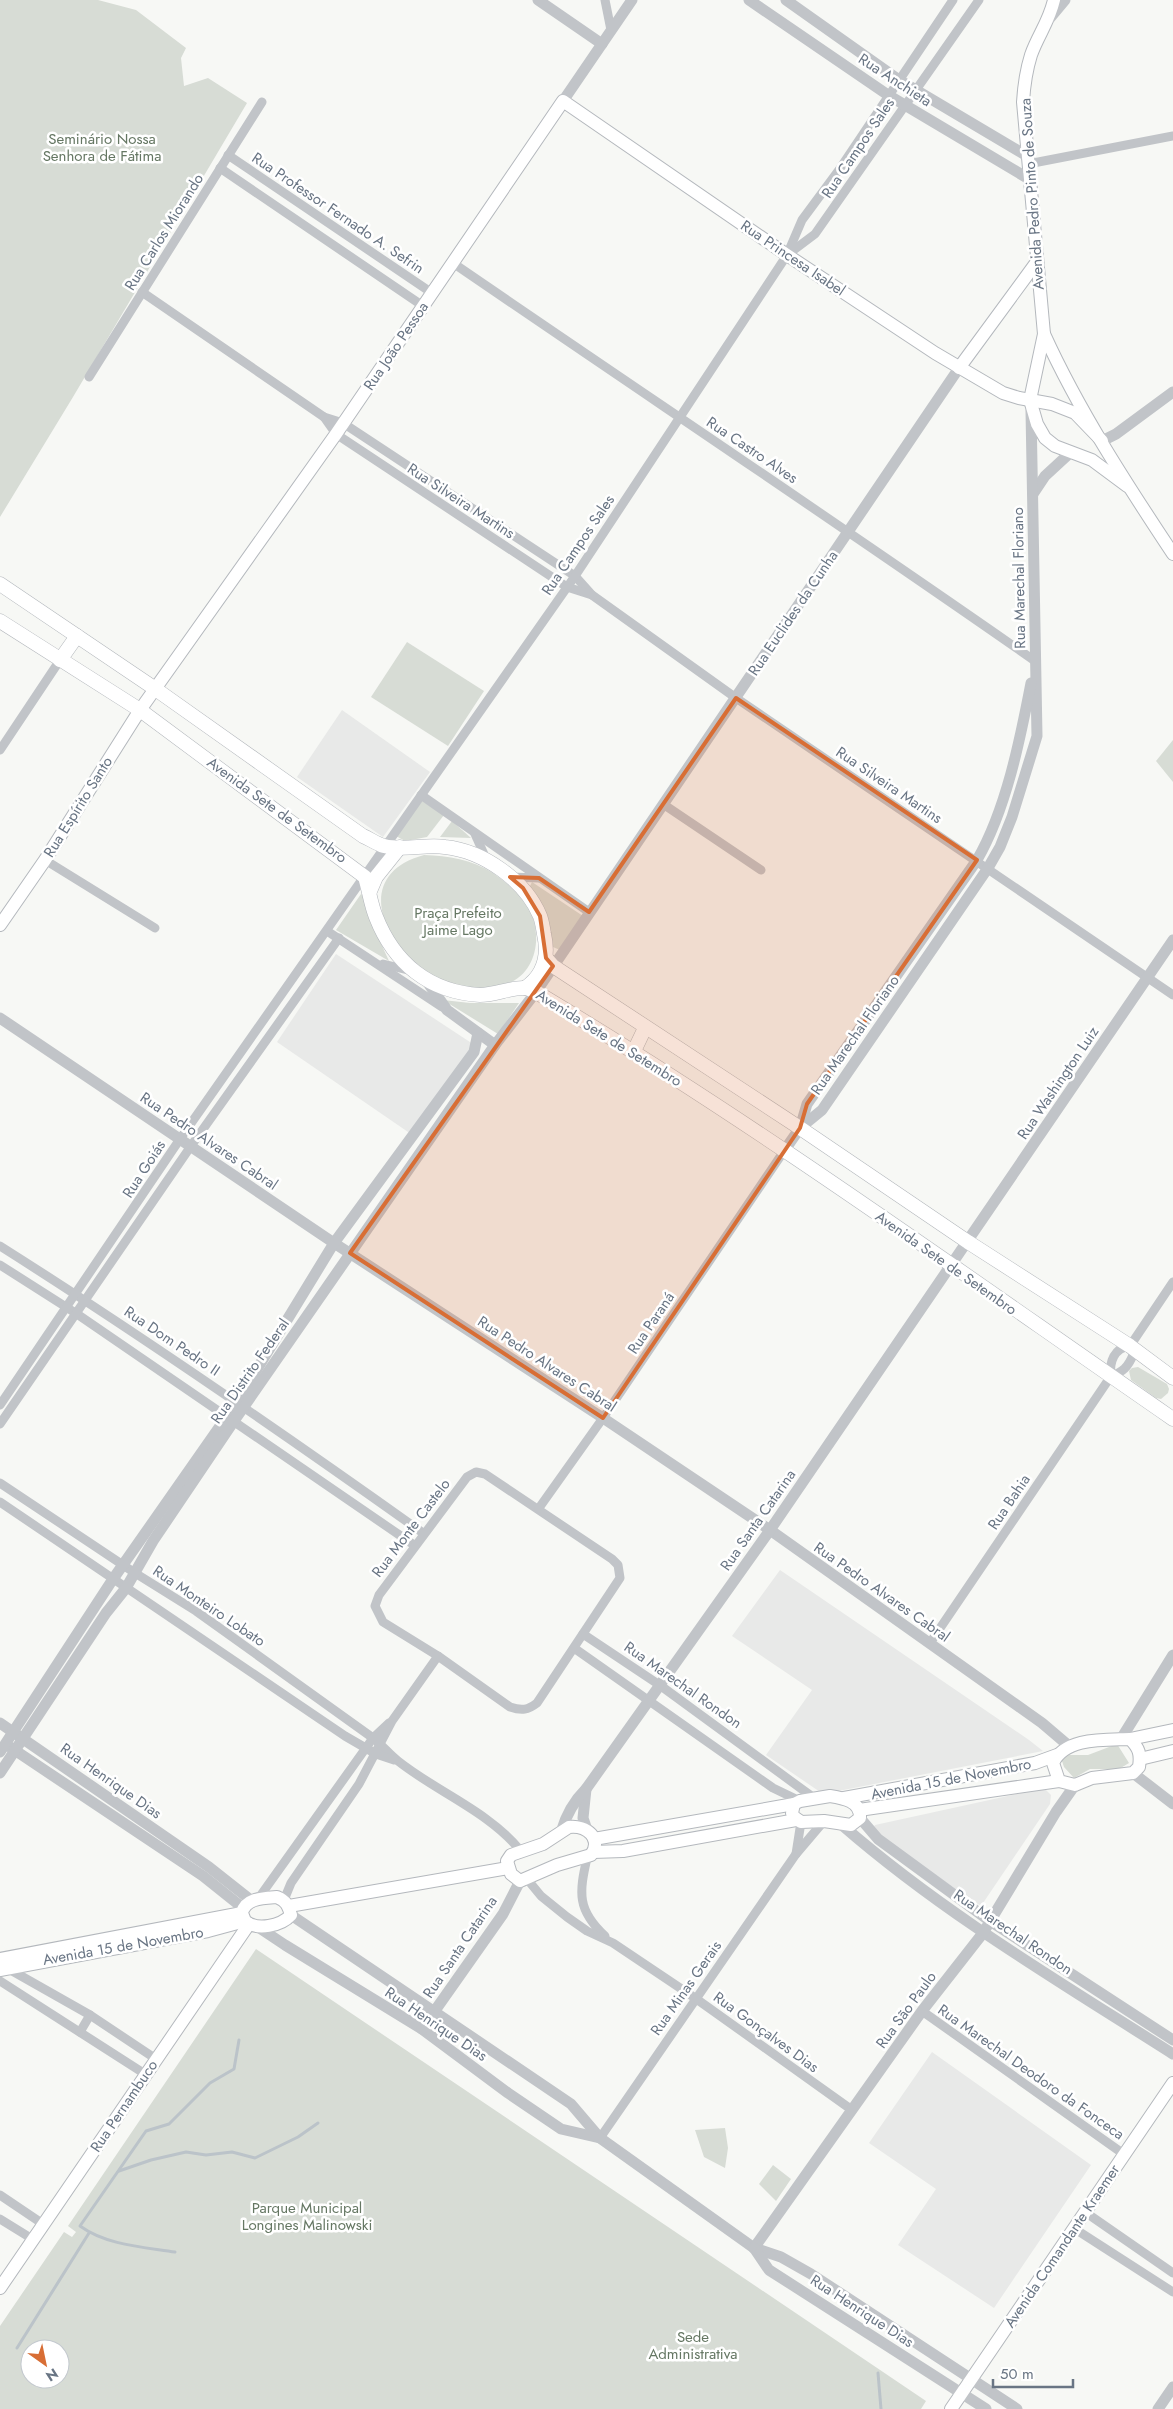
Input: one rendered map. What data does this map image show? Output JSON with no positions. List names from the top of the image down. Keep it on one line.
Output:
{"streets":{"main road":["Avenida Pedro Pinto de Souza","Rua Princesa Isabel","Rua João Pessoa","Rua Euclides da Cunha","Rua Espírito Santo","Avenida Sete de Setembro","Avenida 15 de Novembro","Rua Pernambuco","Avenida Comandante Kraemer"],"street":["Rua Anchieta","Rua Campos Sales","Rua Professor Fernado A. Sefrin","Rua Carlos Miorando","Rua Castro Alves","Rua Silveira Martins","Rua Marechal Floriano","Rua Washington Luiz","Rua Pedro Alvares Cabral","Rua Goiás","Rua Paraná","Rua Dom Pedro II","Rua Distrito Federal","Rua Bahia","Rua Santa Catarina","Rua Monte Castelo","Rua Monteiro Lobato","Rua Marechal Rondon","Rua Henrique Dias","Rua Minas Gerais","Rua São Paulo","Rua Gonçalves Dias","Rua Marechal Deodoro da Fonceca"]},"crossings":[["Rua Anchieta","Rua Campos Sales"],["Rua Anchieta","Avenida Pedro Pinto de Souza"],["Rua Campos Sales","Rua Princesa Isabel"],["Rua Campos Sales","Rua Castro Alves"],["Rua Campos Sales","Rua Silveira Martins"],["Rua Campos Sales","Avenida Sete de Setembro"],["Rua Campos Sales","Rua Goiás"],["Avenida Pedro Pinto de Souza","Rua Princesa Isabel"],["Avenida Pedro Pinto de Souza","Rua Marechal Floriano"],["Avenida Pedro Pinto de Souza","Rua Euclides da Cunha"],["Rua Professor Fernado A. Sefrin","Rua Carlos Miorando"],["Rua Professor Fernado A. Sefrin","Rua João Pessoa"],["Rua Carlos Miorando","Rua Silveira Martins"],["Rua Princesa Isabel","Rua João Pessoa"],["Rua Princesa Isabel","Rua Marechal Floriano"],["Rua Princesa Isabel","Rua Euclides da Cunha"],["Rua João Pessoa","Rua Castro Alves"],["Rua João Pessoa","Rua Silveira Martins"],["Rua João Pessoa","Rua Espírito Santo"],["Rua João Pessoa","Avenida Sete de Setembro"],["Rua Castro Alves","Rua Marechal Floriano"],["Rua Castro Alves","Rua Euclides da Cunha"],["Rua Silveira Martins","Rua Marechal Floriano"],["Rua Silveira Martins","Rua Euclides da Cunha"],["Rua Silveira Martins","Rua Washington Luiz"],["Rua Marechal Floriano","Avenida Sete de Setembro"],["Rua Euclides da Cunha","Avenida Sete de Setembro"],["Rua Euclides da Cunha","Rua Distrito Federal"],["Rua Espírito Santo","Avenida Sete de Setembro"],["Avenida Sete de Setembro","Rua Washington Luiz"],["Avenida Sete de Setembro","Rua Goiás"],["Avenida Sete de Setembro","Rua Paraná"],["Avenida Sete de Setembro","Rua Distrito Federal"],["Avenida Sete de Setembro","Rua Bahia"],["Avenida Sete de Setembro","Rua Santa Catarina"],["Rua Washington Luiz","Rua Santa Catarina"],["Rua Pedro Alvares Cabral","Rua Goiás"],["Rua Pedro Alvares Cabral","Rua Paraná"],["Rua Pedro Alvares Cabral","Rua Distrito Federal"],["Rua Pedro Alvares Cabral","Rua Bahia"],["Rua Pedro Alvares Cabral","Rua Santa Catarina"],["Rua Pedro Alvares Cabral","Avenida 15 de Novembro"],["Rua Goiás","Rua Dom Pedro II"],["Rua Paraná","Rua Monte Castelo"],["Rua Dom Pedro II","Rua Distrito Federal"],["Rua Dom Pedro II","Rua Monte Castelo"],["Rua Distrito Federal","Rua Monteiro Lobato"],["Rua Distrito Federal","Rua Henrique Dias"],["Rua Santa Catarina","Rua Marechal Rondon"],["Rua Santa Catarina","Avenida 15 de Novembro"],["Rua Santa Catarina","Rua Henrique Dias"],["Rua Santa Catarina","Rua Gonçalves Dias"],["Rua Monte Castelo","Rua Marechal Rondon"],["Rua Monte Castelo","Rua Pernambuco"],["Rua Monteiro Lobato","Avenida 15 de Novembro"],["Rua Monteiro Lobato","Rua Pernambuco"],["Rua Marechal Rondon","Avenida 15 de Novembro"],["Rua Marechal Rondon","Rua São Paulo"],["Avenida 15 de Novembro","Rua Henrique Dias"],["Avenida 15 de Novembro","Rua São Paulo"],["Avenida 15 de Novembro","Rua Pernambuco"],["Rua Henrique Dias","Rua Minas Gerais"],["Rua Henrique Dias","Rua São Paulo"],["Rua Henrique Dias","Rua Pernambuco"],["Rua Henrique Dias","Avenida Comandante Kraemer"],["Rua Minas Gerais","Rua Gonçalves Dias"],["Rua São Paulo","Rua Gonçalves Dias"],["Rua São Paulo","Rua Marechal Deodoro da Fonceca"],["Rua Marechal Deodoro da Fonceca","Avenida Comandante Kraemer"]],"parks":["Seminário Nossa Senhora de Fátima","Praça Prefeito Jaime Lago","Parque Municipal Longines Malinowski","Sede Administrativa"],"scale_bar":"50 m","north":"bottom right"}
